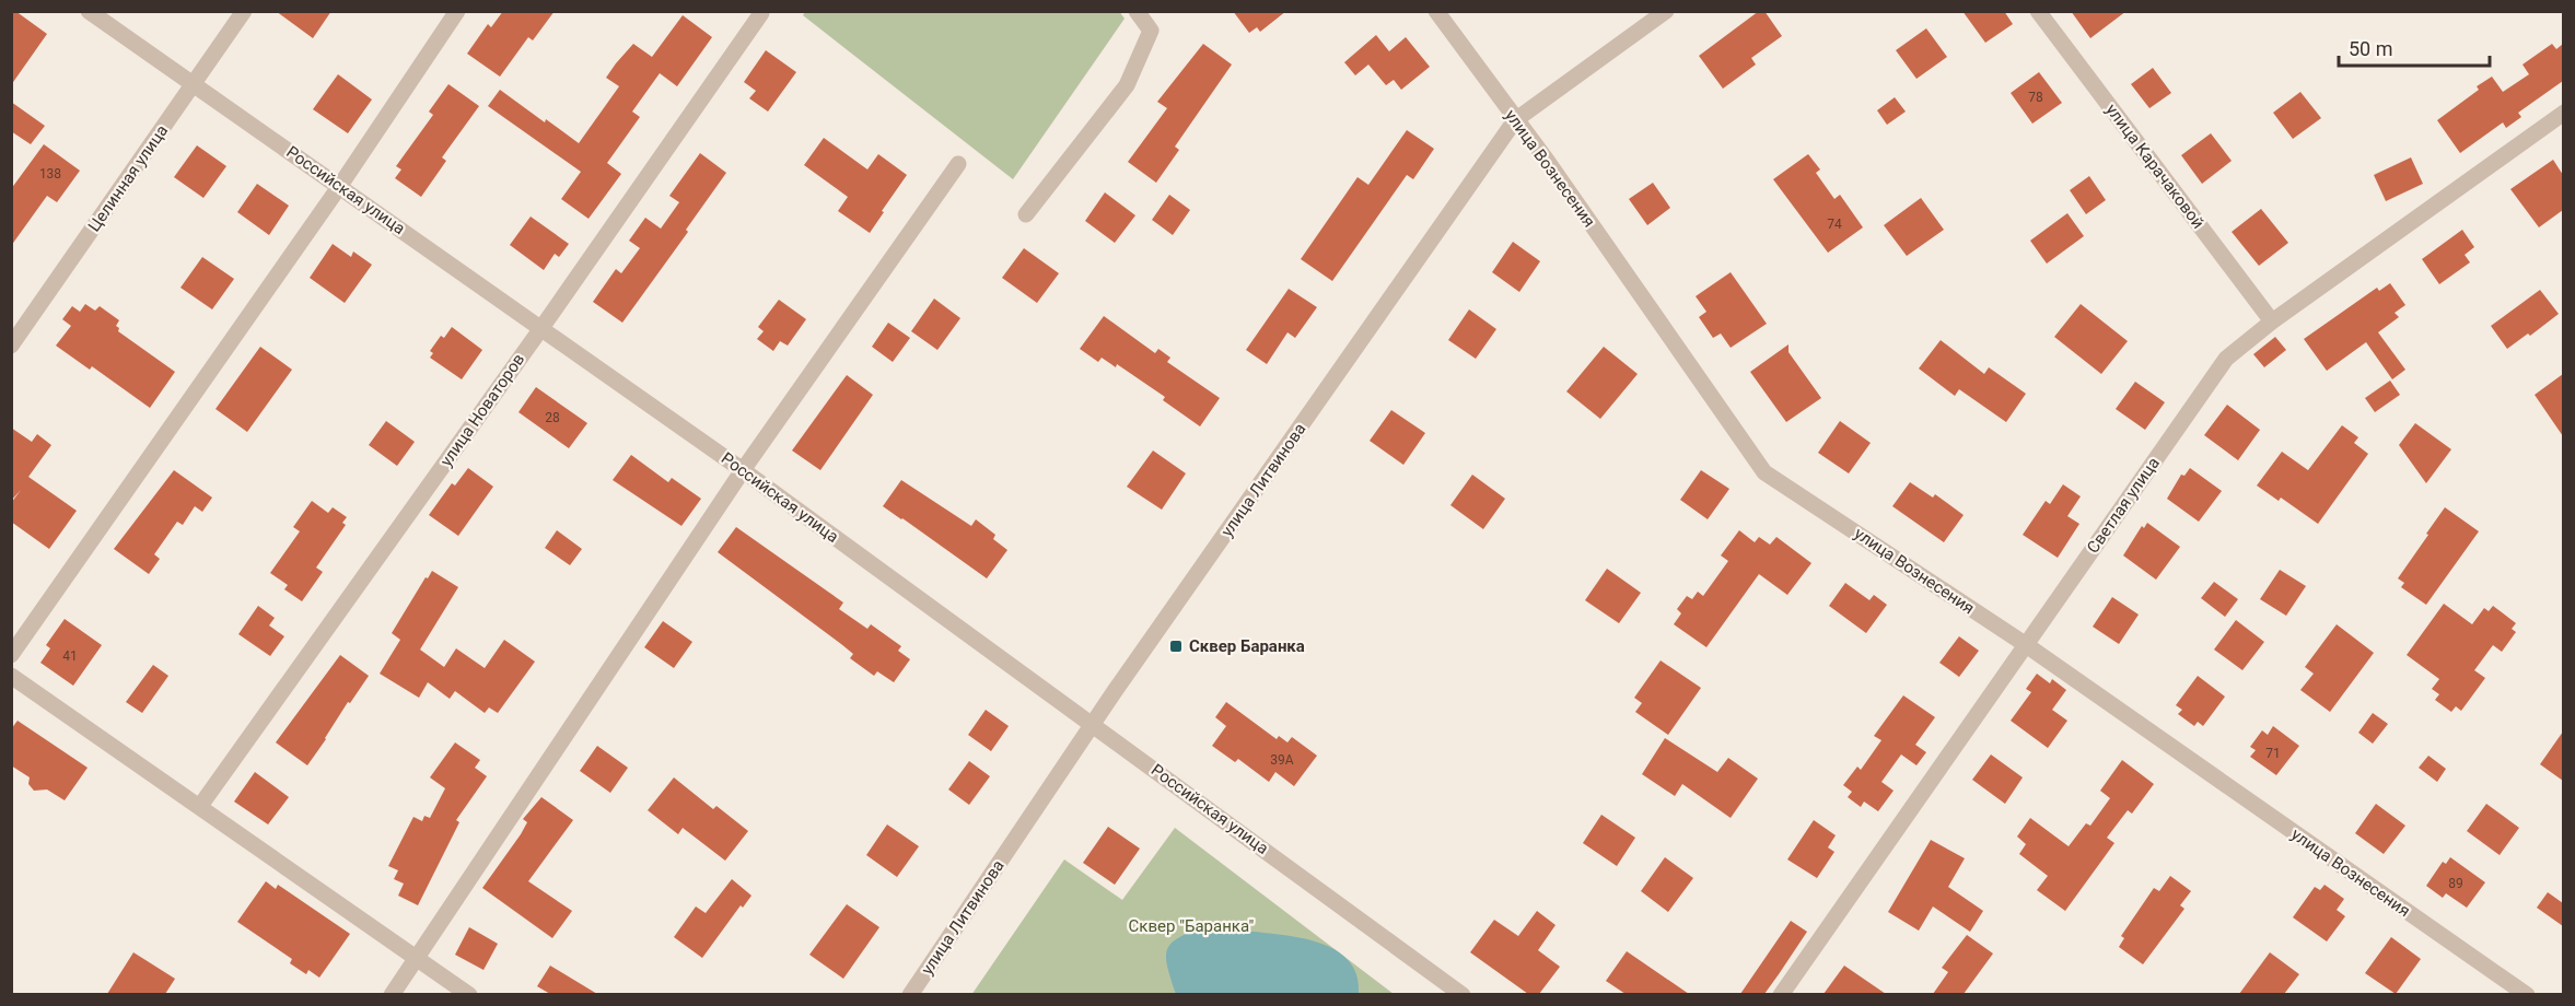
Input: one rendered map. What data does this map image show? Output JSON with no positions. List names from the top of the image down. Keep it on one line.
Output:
{"streets":{"street":["улица Карачаковой","улица Вознесения","Целинная улица","Российская улица","улица Новаторов","улица Литвинова","Светлая улица"]},"crossings":[["улица Карачаковой","Светлая улица"],["улица Вознесения","улица Литвинова"],["улица Вознесения","Светлая улица"],["Целинная улица","Российская улица"],["Российская улица","улица Новаторов"],["Российская улица","улица Литвинова"]],"parks":["Сквер \"Баранка\""],"places":{"transit":["Сквер Баранка"]},"house_numbers":["78","138","74","28","41","71","39А","89"],"scale_bar":"50 m"}
